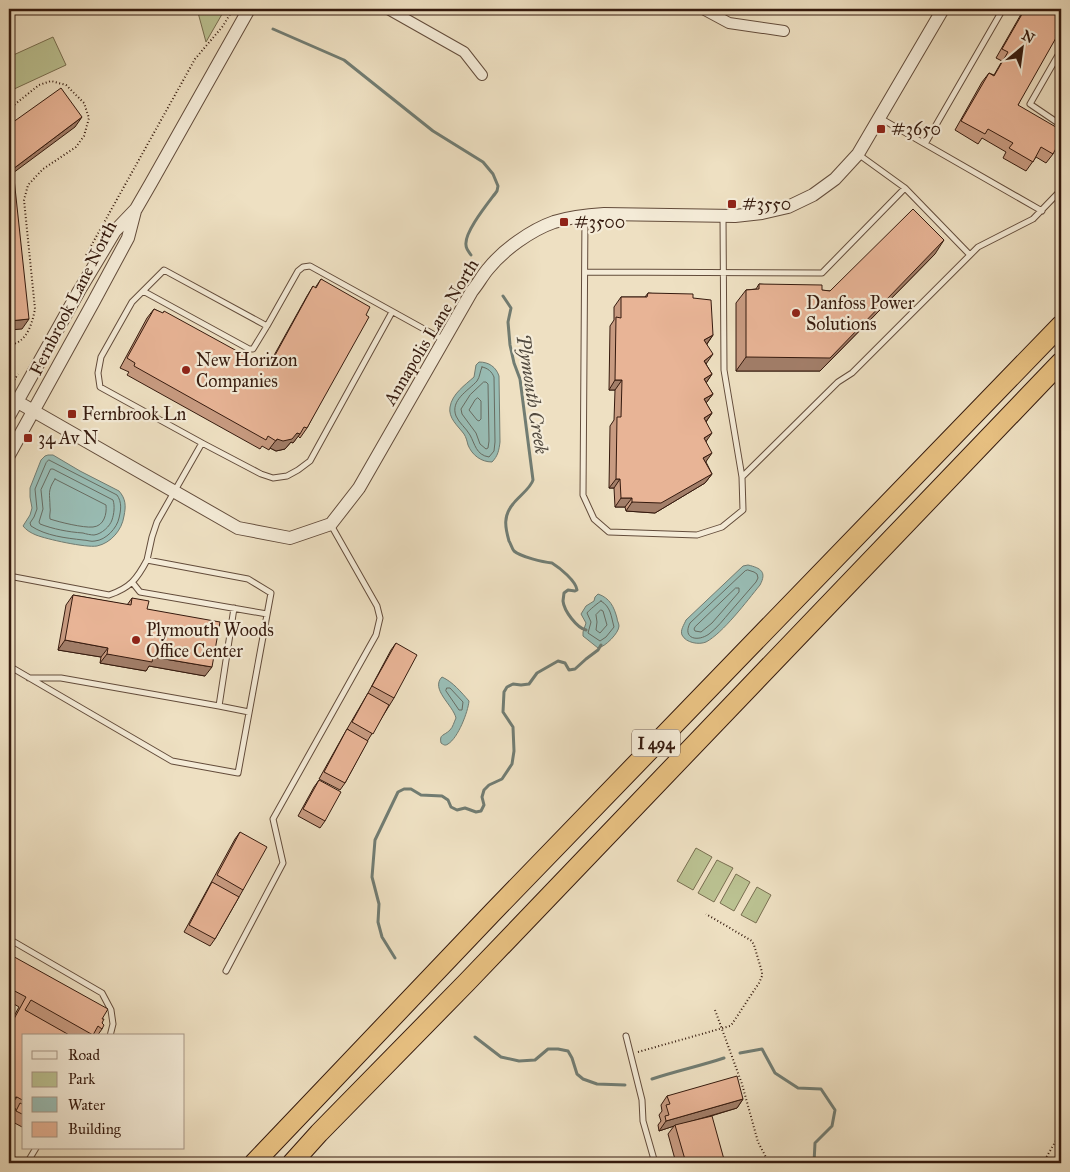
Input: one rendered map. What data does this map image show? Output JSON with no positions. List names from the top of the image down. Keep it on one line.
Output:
{"streets":{"highway":["I 494"],"street":["Fernbrook Lane North","Annapolis Lane North"]},"water":["Plymouth Creek"],"places":{"transit":["#3650","#3550","#3500","Fernbrook Ln","34 Av N"],"other":["Danfoss Power Solutions","New Horizon Companies","Plymouth Woods Office Center"]},"legend":["Road","Park","Water","Building"],"north":"top right"}
